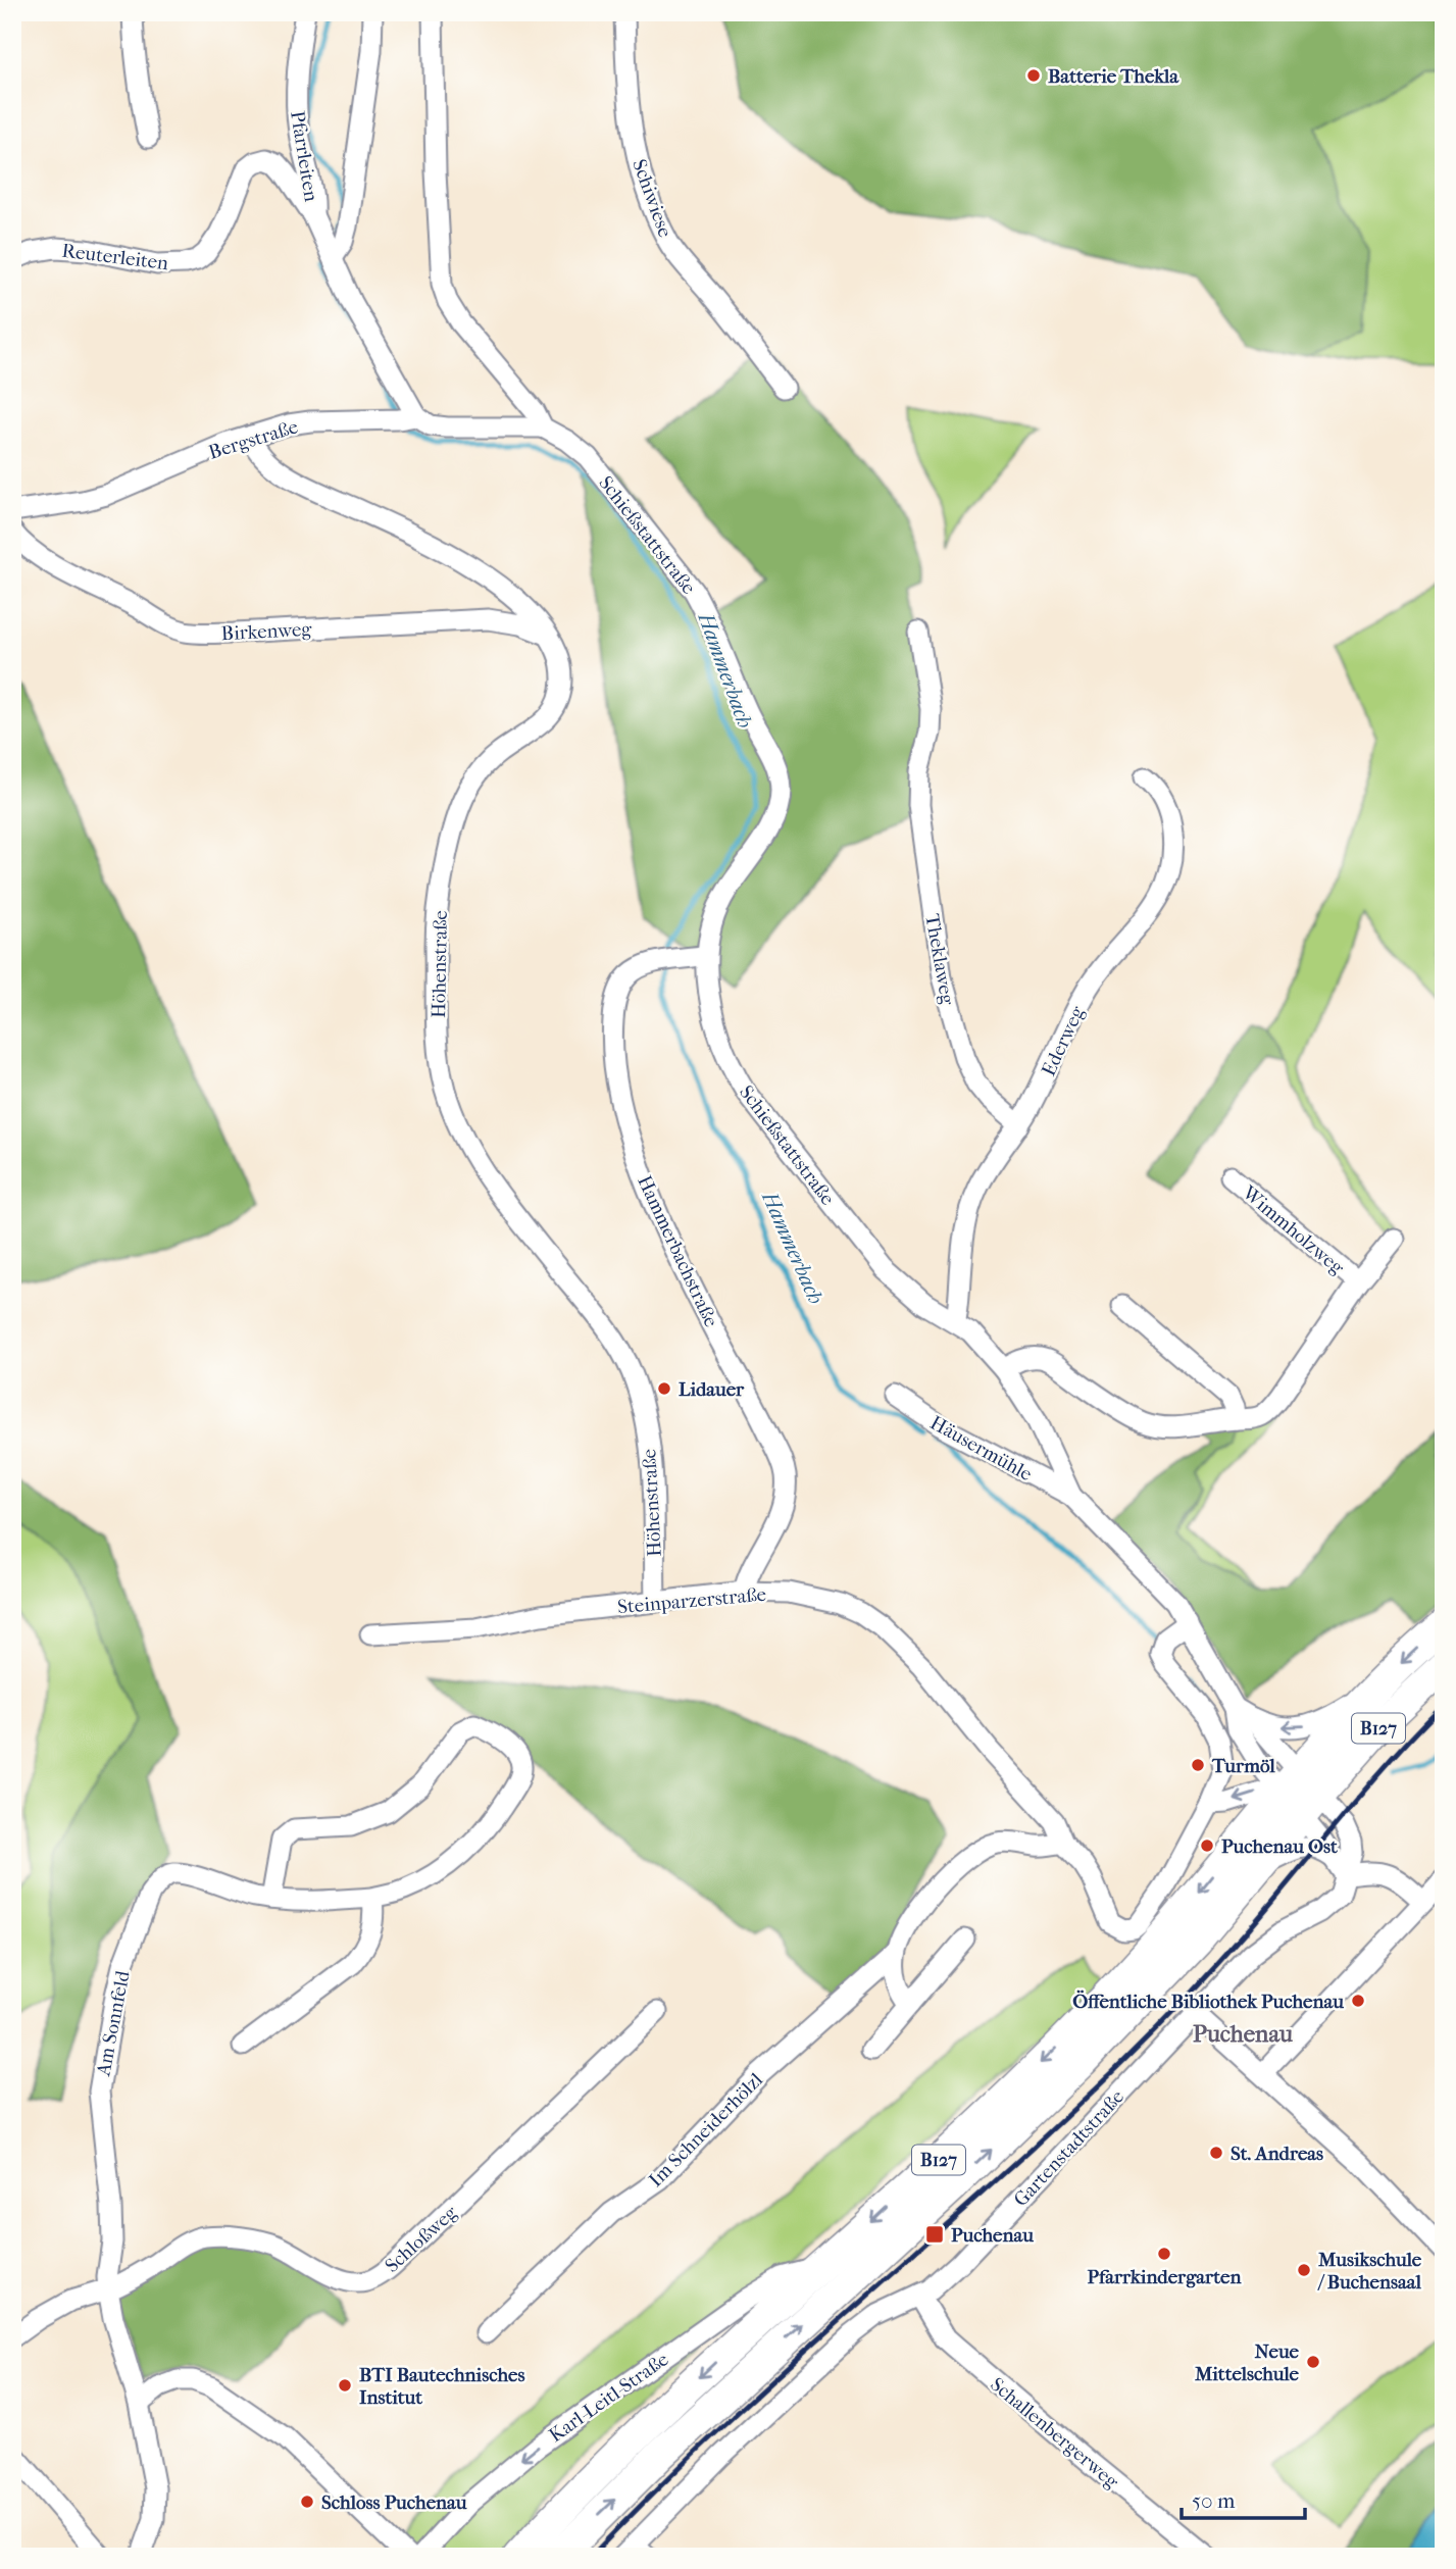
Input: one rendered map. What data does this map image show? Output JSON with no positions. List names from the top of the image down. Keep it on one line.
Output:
{"streets":{"main road":["B127"],"street":["Pfarrleiten","Schiwiese","Reuterleiten","Bergstraße","Schießstattstraße","Birkenweg","Theklaweg","Höhenstraße","Ederweg","Wimmholzweg","Hammerbachstraße","Häusermühle","Steinparzerstraße","Am Sonnfeld","Im Schneiderhölzl","Gartenstadtstraße","Schloßweg","Karl-Leitl-Straße","Schallenbergerweg"]},"crossings":[["Pfarrleiten","Reuterleiten"],["Bergstraße","Schießstattstraße"],["Bergstraße","Höhenstraße"],["Schießstattstraße","Ederweg"],["Schießstattstraße","Hammerbachstraße"],["Schießstattstraße","Häusermühle"],["Schießstattstraße","B127"],["Schießstattstraße","Gartenstadtstraße"],["Birkenweg","Höhenstraße"],["Theklaweg","Ederweg"],["Höhenstraße","Steinparzerstraße"],["Hammerbachstraße","Steinparzerstraße"],["Steinparzerstraße","Im Schneiderhölzl"],["B127","Gartenstadtstraße"],["B127","Karl-Leitl-Straße"],["Am Sonnfeld","Schloßweg"],["Gartenstadtstraße","Schallenbergerweg"]],"one_way":["Karl-Leitl-Straße"],"districts":["Puchenau"],"water":["Hammerbach"],"places":{"other":["Batterie Thekla","Lidauer","Turmöl","Puchenau Ost","Öffentliche Bibliothek Puchenau","St. Andreas","Pfarrkindergarten","Musikschule / Buchensaal","Neue Mittelschule","BTI Bautechnisches Institut","Schloss Puchenau"],"transit":["Puchenau"]},"scale_bar":"50 m"}
